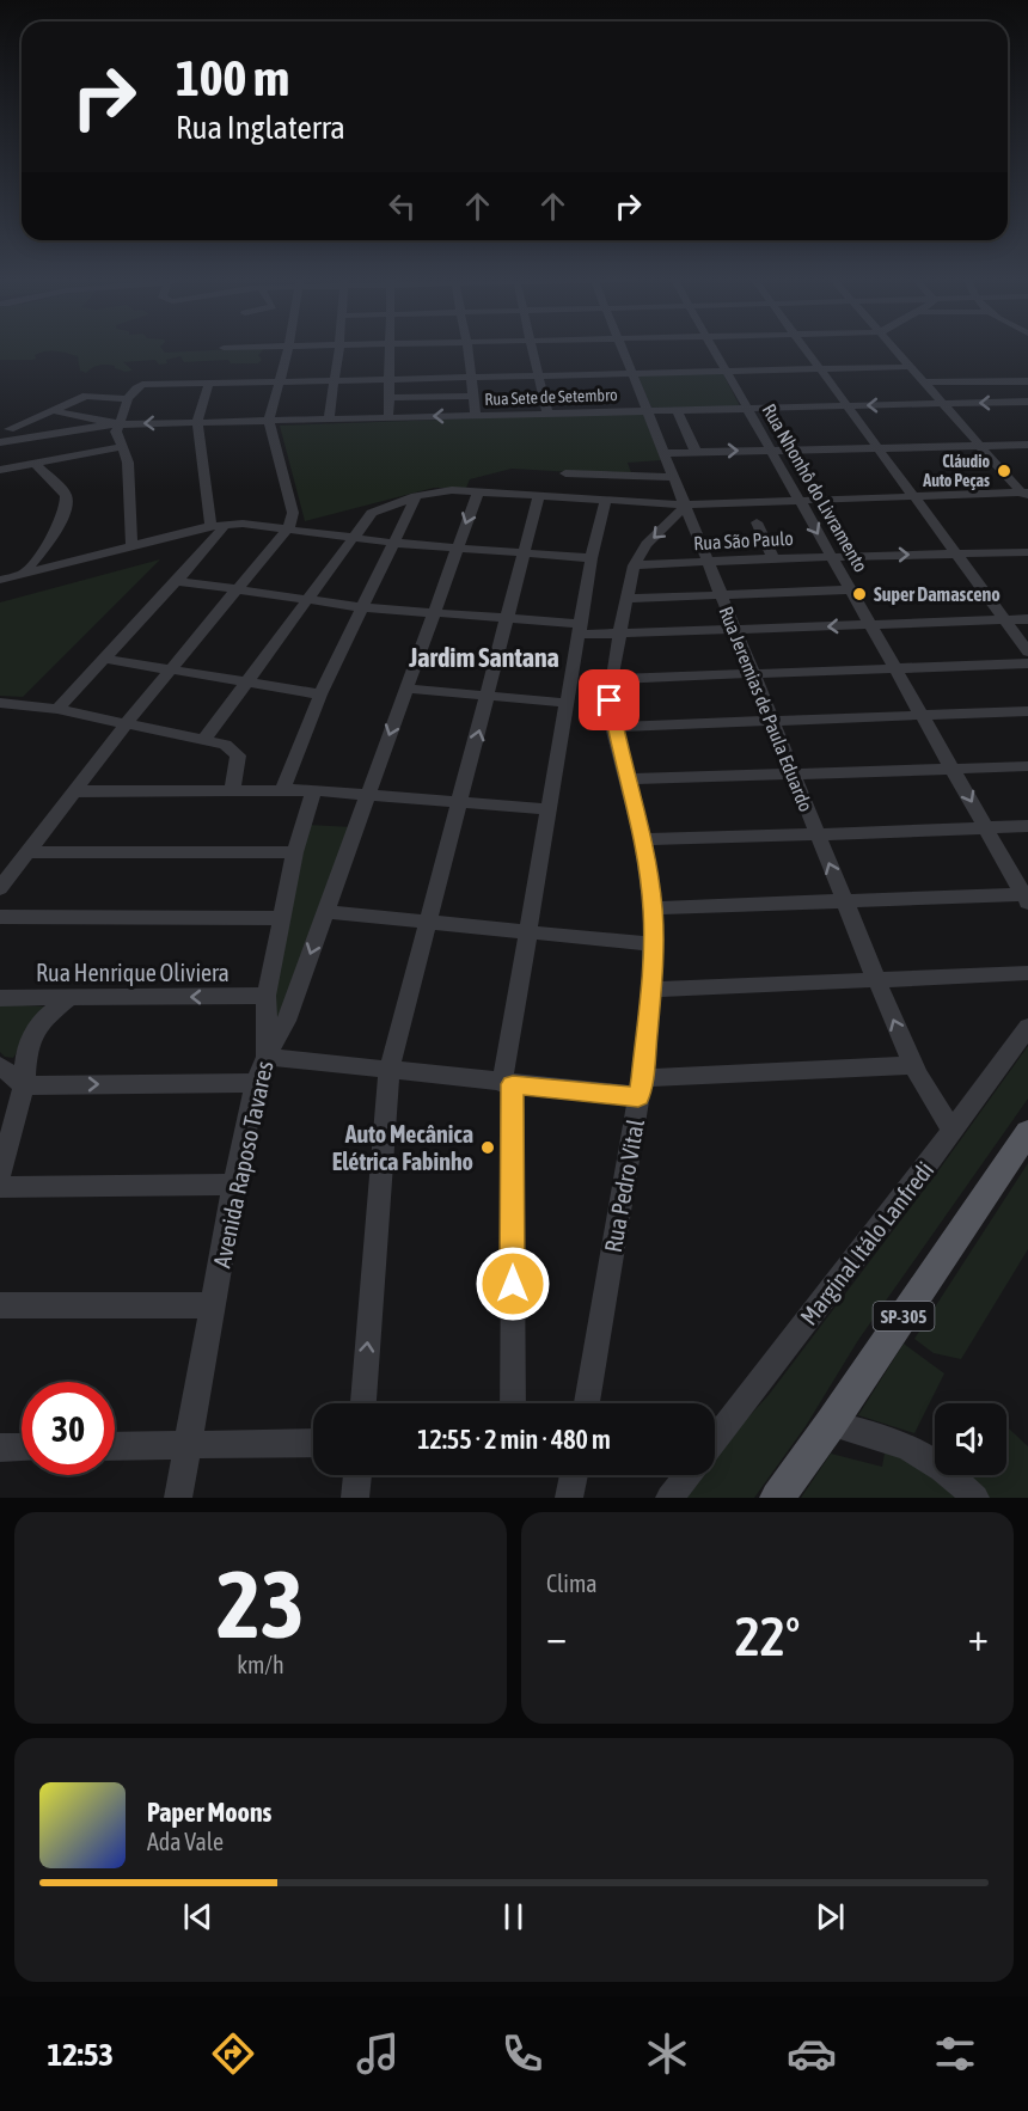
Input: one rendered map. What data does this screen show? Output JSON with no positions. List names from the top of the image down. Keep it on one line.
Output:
{"streets":{"main road":["SP-305"],"street":["Rua Sete de Setembro","Rua Nhonhô do Livramento","Rua São Paulo","Rua Jeremias de Paula Eduardo","Rua Henrique Oliviera","Avenida Raposo Tavares","Rua Pedro Vital","Marginal Itálo Lanfredi"]},"crossings":[["Rua Sete de Setembro","Rua Nhonhô do Livramento"],["Rua Sete de Setembro","Rua Jeremias de Paula Eduardo"],["Rua Nhonhô do Livramento","Rua São Paulo"],["Rua São Paulo","Rua Jeremias de Paula Eduardo"],["Rua São Paulo","Rua Pedro Vital"],["Rua Jeremias de Paula Eduardo","Rua Pedro Vital"],["Rua Jeremias de Paula Eduardo","Marginal Itálo Lanfredi"],["Rua Henrique Oliviera","Avenida Raposo Tavares"]],"districts":["Jardim Santana"],"places":["Cláudio Auto Peças","Super Damasceno","Auto Mecânica Elétrica Fabinho"],"page":{"turn":["100 m","Rua Inglaterra"],"limit":"30","trip":"12:55 · 2 min · 480 m","tile":[["23","km/h"],"Clima"],"heat":["−","22°","+"],"song":["Paper Moons","Ada Vale"],"tabs":"12:53"}}
